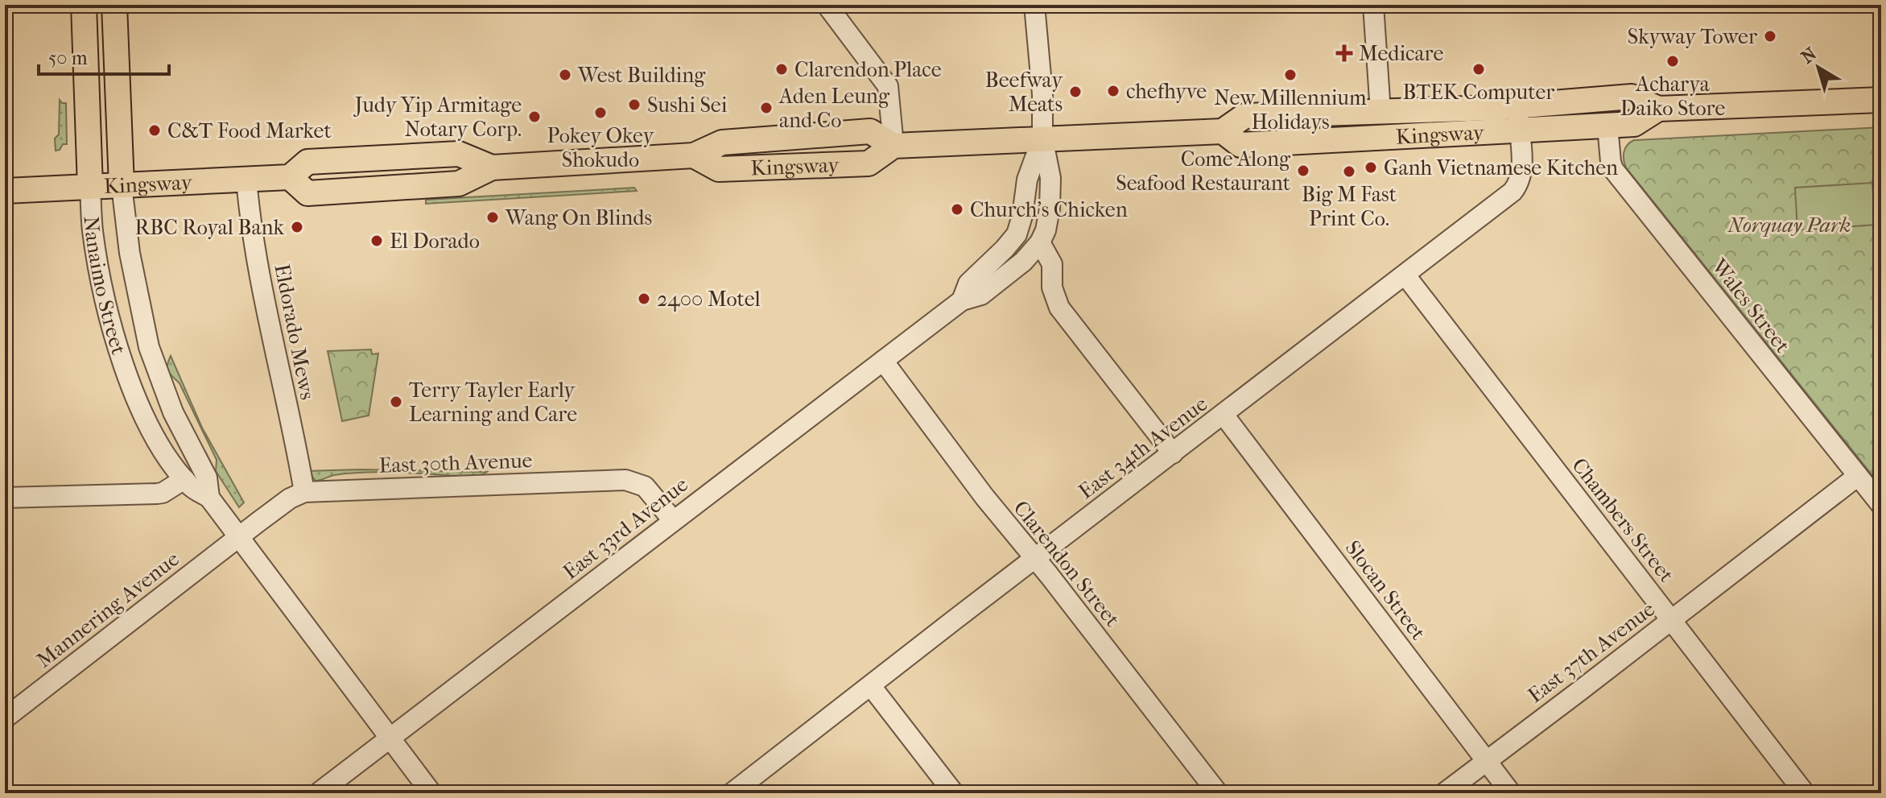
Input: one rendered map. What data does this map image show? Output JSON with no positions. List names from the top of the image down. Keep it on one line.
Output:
{"streets":{"main road":["Kingsway","Nanaimo Street"],"street":["Wales Street","Eldorado Mews","East 34th Avenue","East 30th Avenue","Chambers Street","East 33rd Avenue","Clarendon Street","Slocan Street","Mannering Avenue","East 37th Avenue"]},"crossings":[["Kingsway","Nanaimo Street"],["Kingsway","Wales Street"],["Kingsway","Eldorado Mews"],["Kingsway","East 34th Avenue"],["Kingsway","East 33rd Avenue"],["Nanaimo Street","East 30th Avenue"],["Nanaimo Street","East 33rd Avenue"],["Nanaimo Street","Mannering Avenue"],["Wales Street","East 37th Avenue"],["Eldorado Mews","East 30th Avenue"],["East 34th Avenue","Chambers Street"],["East 34th Avenue","Clarendon Street"],["East 34th Avenue","Slocan Street"],["East 30th Avenue","East 33rd Avenue"],["East 30th Avenue","Mannering Avenue"],["Chambers Street","East 37th Avenue"],["East 33rd Avenue","Clarendon Street"],["Slocan Street","East 37th Avenue"]],"parks":["Norquay Park"],"places":{"other":["Skyway Tower","Acharya Daiko Store","Clarendon Place","BTEK Computer","West Building","New Millennium Holidays","chefhyve","Beefway Meats","Sushi Sei","Aden Leung and Co","Pokey Okey Shokudo","Judy Yip Armitage Notary Corp.","C&T Food Market","Ganh Vietnamese Kitchen","Come Along Seafood Restaurant","Big M Fast Print Co.","Church's Chicken","Wang On Blinds","RBC Royal Bank","El Dorado","2400 Motel","Terry Tayler Early Learning and Care"],"health":["Medicare"]},"scale_bar":"50 m","north":"top left"}
